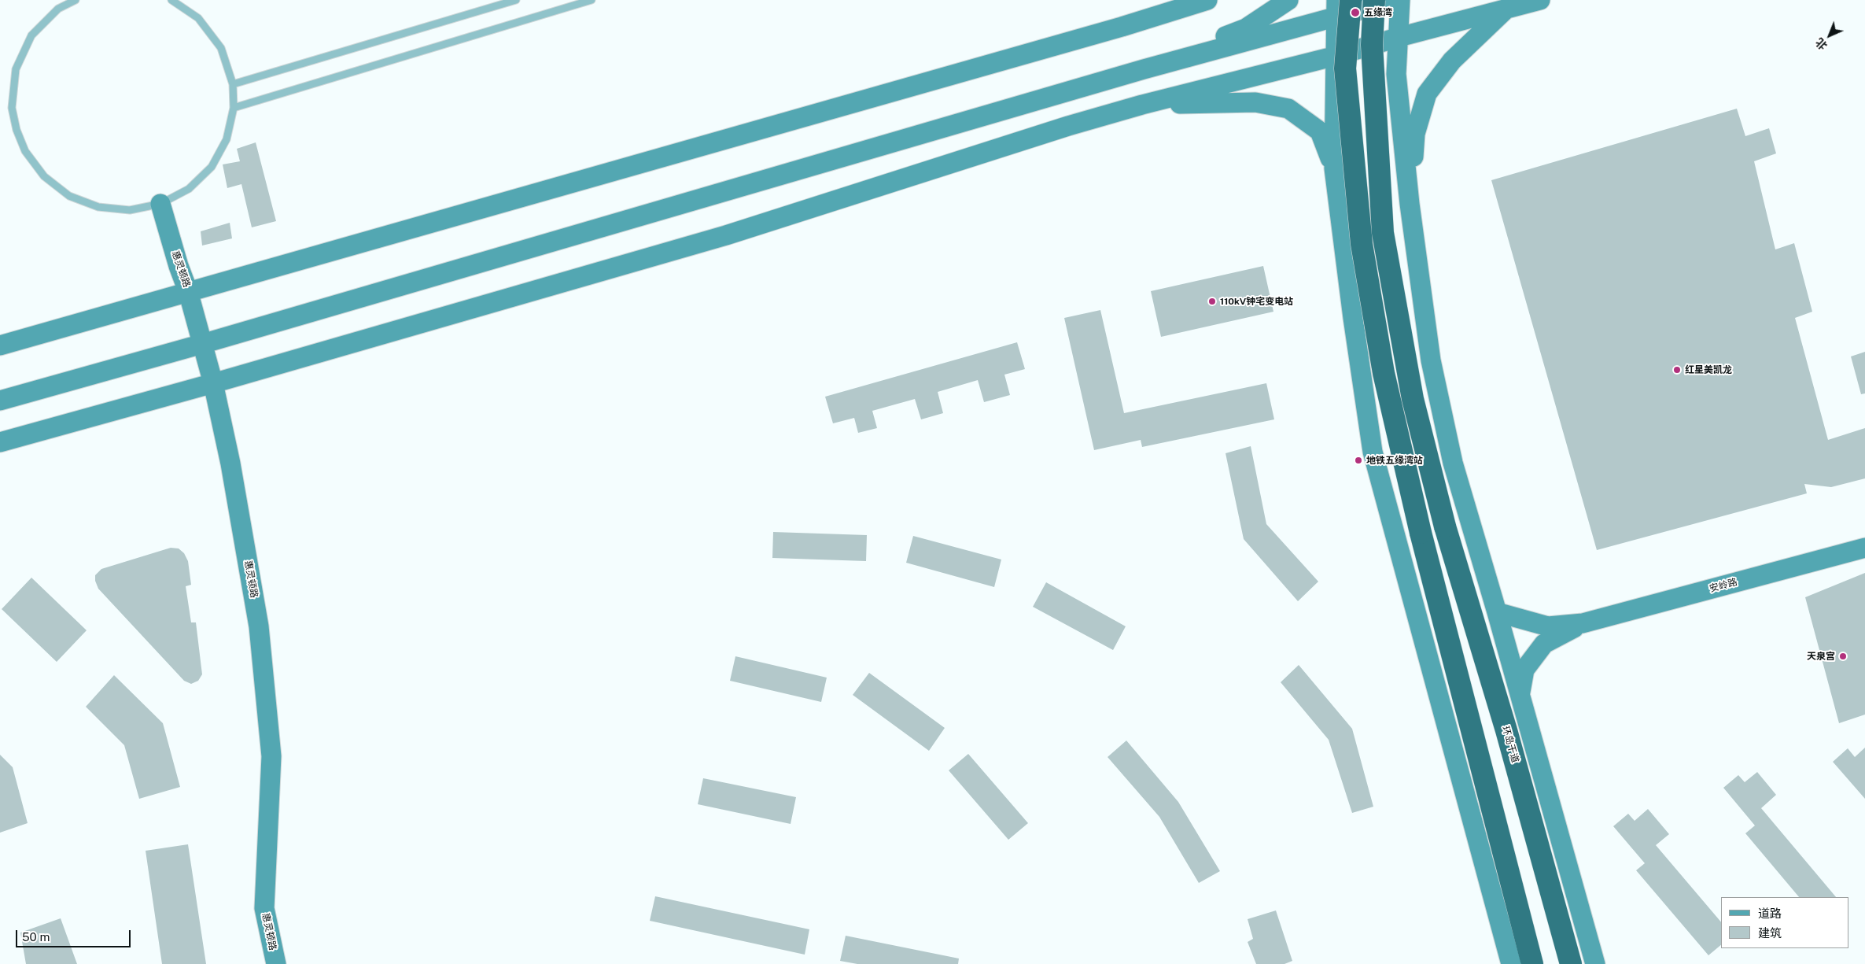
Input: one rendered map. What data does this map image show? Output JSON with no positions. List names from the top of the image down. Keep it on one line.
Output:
{"streets":{"highway":["环岛干道"],"main road":["惠灵顿路","安岭路"]},"places":["五缘湾","110kV钟宅变电站","红星美凯龙","地铁五缘湾站","天泉宫"],"legend":["道路","建筑"],"scale_bar":"50 m","north":"bottom left"}
